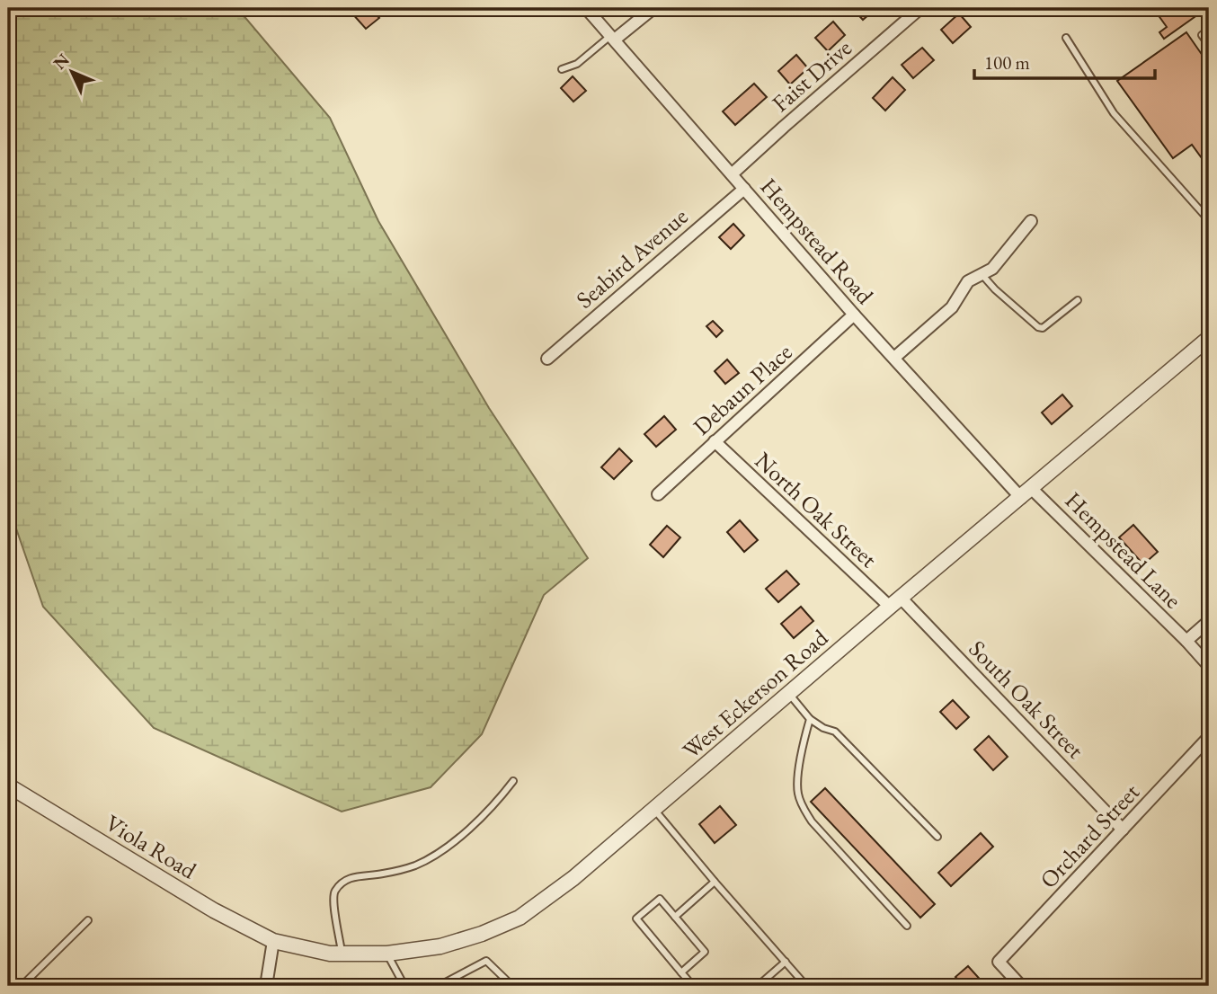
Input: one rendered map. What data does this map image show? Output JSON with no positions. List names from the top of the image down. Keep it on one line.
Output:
{"streets":{"street":["Faist Drive","Hempstead Road","Seabird Avenue","Debaun Place","North Oak Street","Hempstead Lane","West Eckerson Road","South Oak Street","Orchard Street","Viola Road"]},"crossings":[["Faist Drive","Hempstead Road"],["Hempstead Road","Seabird Avenue"],["Hempstead Road","Debaun Place"],["Hempstead Road","Hempstead Lane"],["Hempstead Road","West Eckerson Road"],["Debaun Place","North Oak Street"],["North Oak Street","West Eckerson Road"],["North Oak Street","South Oak Street"],["Hempstead Lane","West Eckerson Road"],["West Eckerson Road","South Oak Street"],["West Eckerson Road","Viola Road"],["South Oak Street","Orchard Street"]],"scale_bar":"100 m","north":"top left"}
